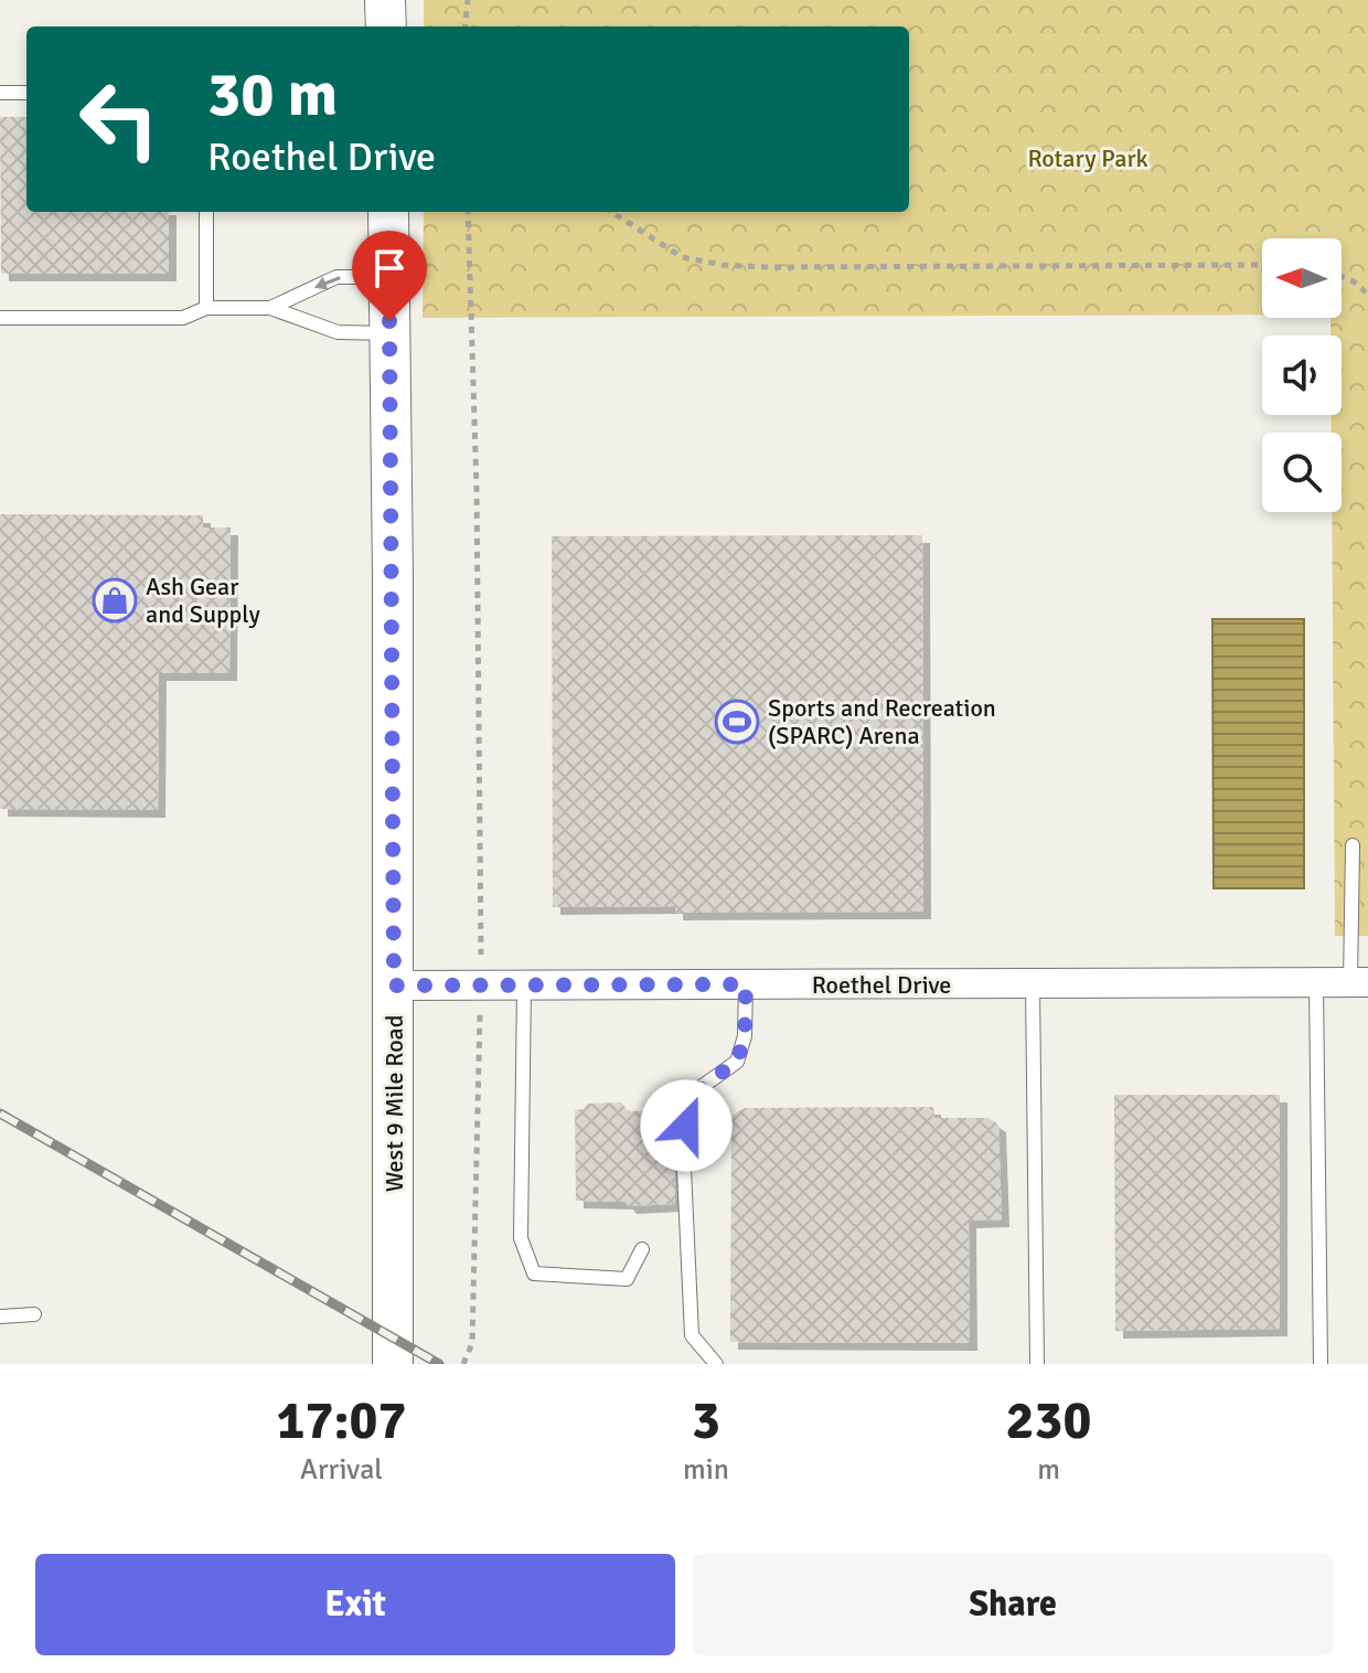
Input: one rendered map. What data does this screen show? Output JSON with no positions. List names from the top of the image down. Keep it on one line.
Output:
{"streets":{"street":["Roethel Drive","West 9 Mile Road"]},"crossings":[["Roethel Drive","West 9 Mile Road"]],"parks":["Rotary Park"],"places":{"shop":["Ash Gear and Supply"],"sports":["Sports and Recreation (SPARC) Arena"]},"north":"left","page":{"turn":["30 m","Roethel Drive"],"eta":["17:07","Arrival","3","min","230","m"],"buttons":["Exit","Share"]}}
